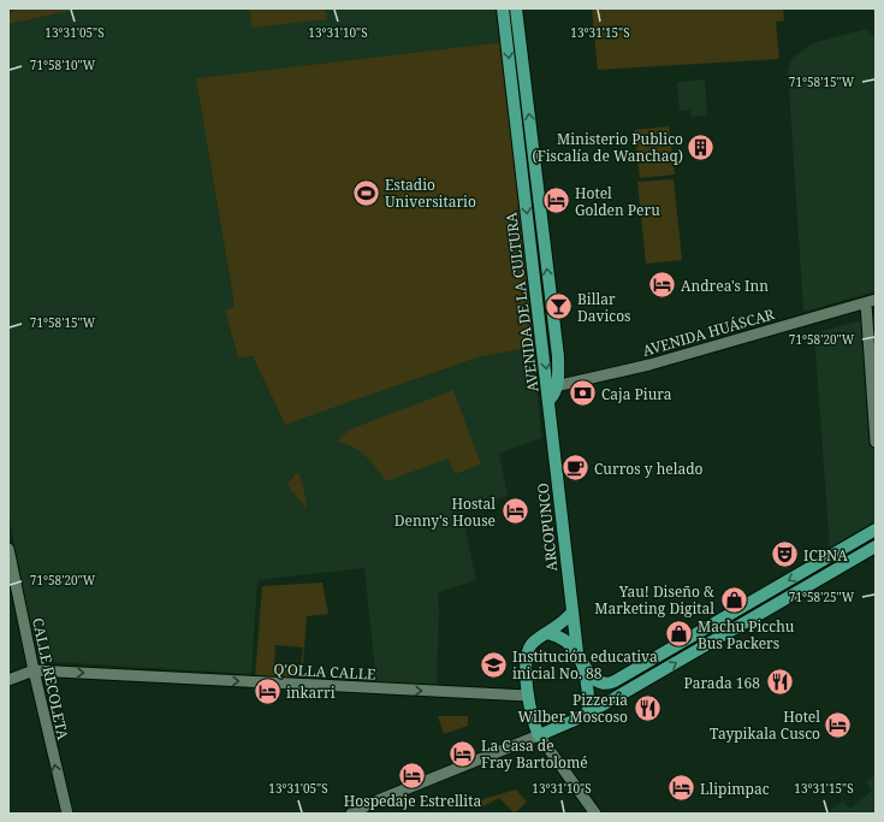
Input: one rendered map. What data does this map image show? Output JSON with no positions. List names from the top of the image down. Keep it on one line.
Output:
{"streets":{"main road":["AVENIDA DE LA CULTURA","ARCOPUNCO"],"street":["AVENIDA HUÁSCAR","Q'OLLA CALLE","CALLE RECOLETA"]},"crossings":[["AVENIDA DE LA CULTURA","AVENIDA HUÁSCAR"],["AVENIDA DE LA CULTURA","ARCOPUNCO"],["AVENIDA HUÁSCAR","ARCOPUNCO"],["Q'OLLA CALLE","CALLE RECOLETA"]],"one_way":["Q'OLLA CALLE","CALLE RECOLETA"],"places":{"building":["Ministerio Publico (Fiscalía de Wanchaq)"],"sports":["Estadio Universitario"],"hotel":["Hotel Golden Peru","Andrea's Inn","Hostal Denny's House","inkarri","Hotel Taypikala Cusco","La Casa de Fray Bartolomé","Hospedaje Estrellita","Llipimpac"],"bar":["Billar Davicos"],"bank":["Caja Piura"],"cafe":["Curros y helado"],"theatre":["ICPNA"],"shop":["Yau! Diseño & Marketing Digital","Machu Picchu Bus Packers"],"school or university":["Institución educativa inicial No. 88"],"restaurant":["Parada 168","Pizzería Wilber Moscoso"]},"coordinates":["13°31'05\"S","13°31'10\"S","13°31'15\"S","71°58'10\"W","71°58'15\"W","71°58'20\"W","71°58'25\"W"]}
